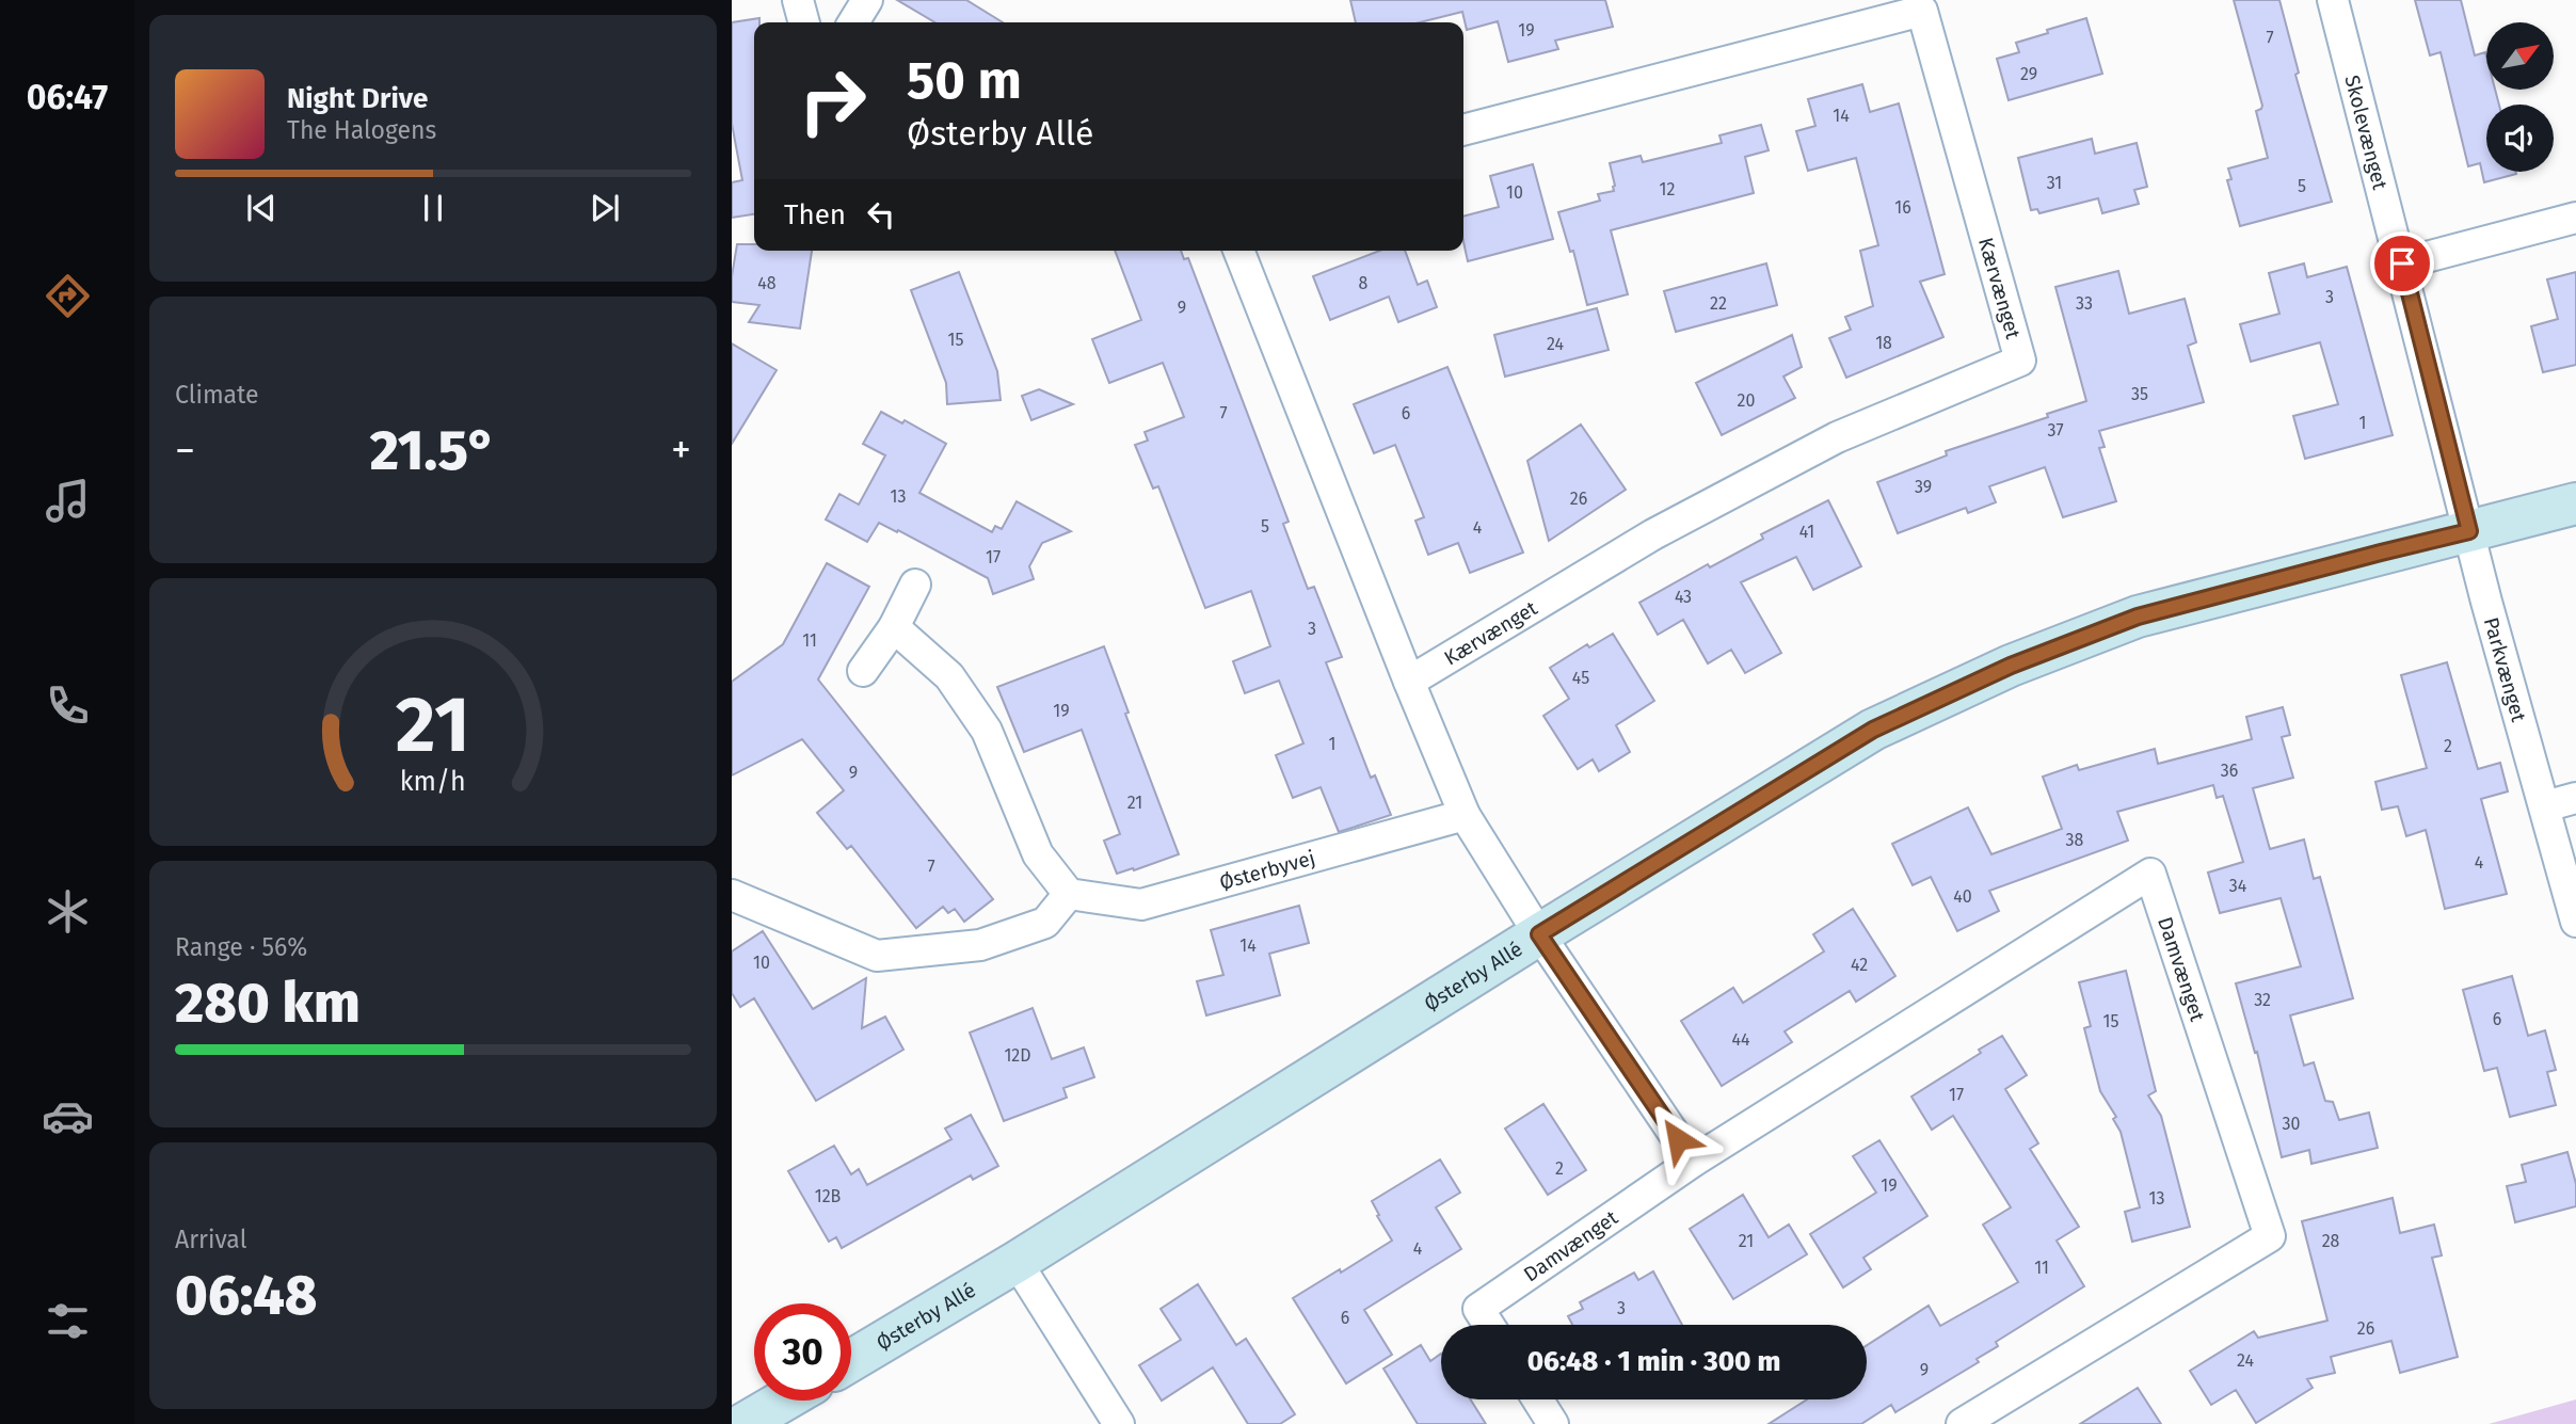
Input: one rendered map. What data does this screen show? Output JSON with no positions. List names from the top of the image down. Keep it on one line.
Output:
{"streets":{"street":["Skolevænget","Kærvænget","Parkvænget","Østerbyvej","Damvænget","Østerby Allé"]},"crossings":[["Skolevænget","Parkvænget"],["Skolevænget","Østerby Allé"],["Parkvænget","Østerby Allé"]],"house_numbers":["19","7","29","14","31","5","12","10","16","48","8","3","22","33","9","15","18","24","35","20","7","6","1","37","39","13","26","5","4","41","17","43","3","11","45","19","1","2","36","9","21","38","4","7","34","40","14","10","42","32","6","15","44","12D","17","30","2","19","12B","13","21","28","4","11","3","6","26","24","9"],"north":"top right","page":{"tabs":"06:47","turn":["50 m","Østerby Allé"],"song":["Night Drive","The Halogens"],"then":"Then","tile":["Climate",["Range · 56%","280 km"],["Arrival","06:48"]],"heat":["−","21.5°","+"],"limit":"30","trip":"06:48 · 1 min · 300 m","gauge":["21","km/h"]}}
